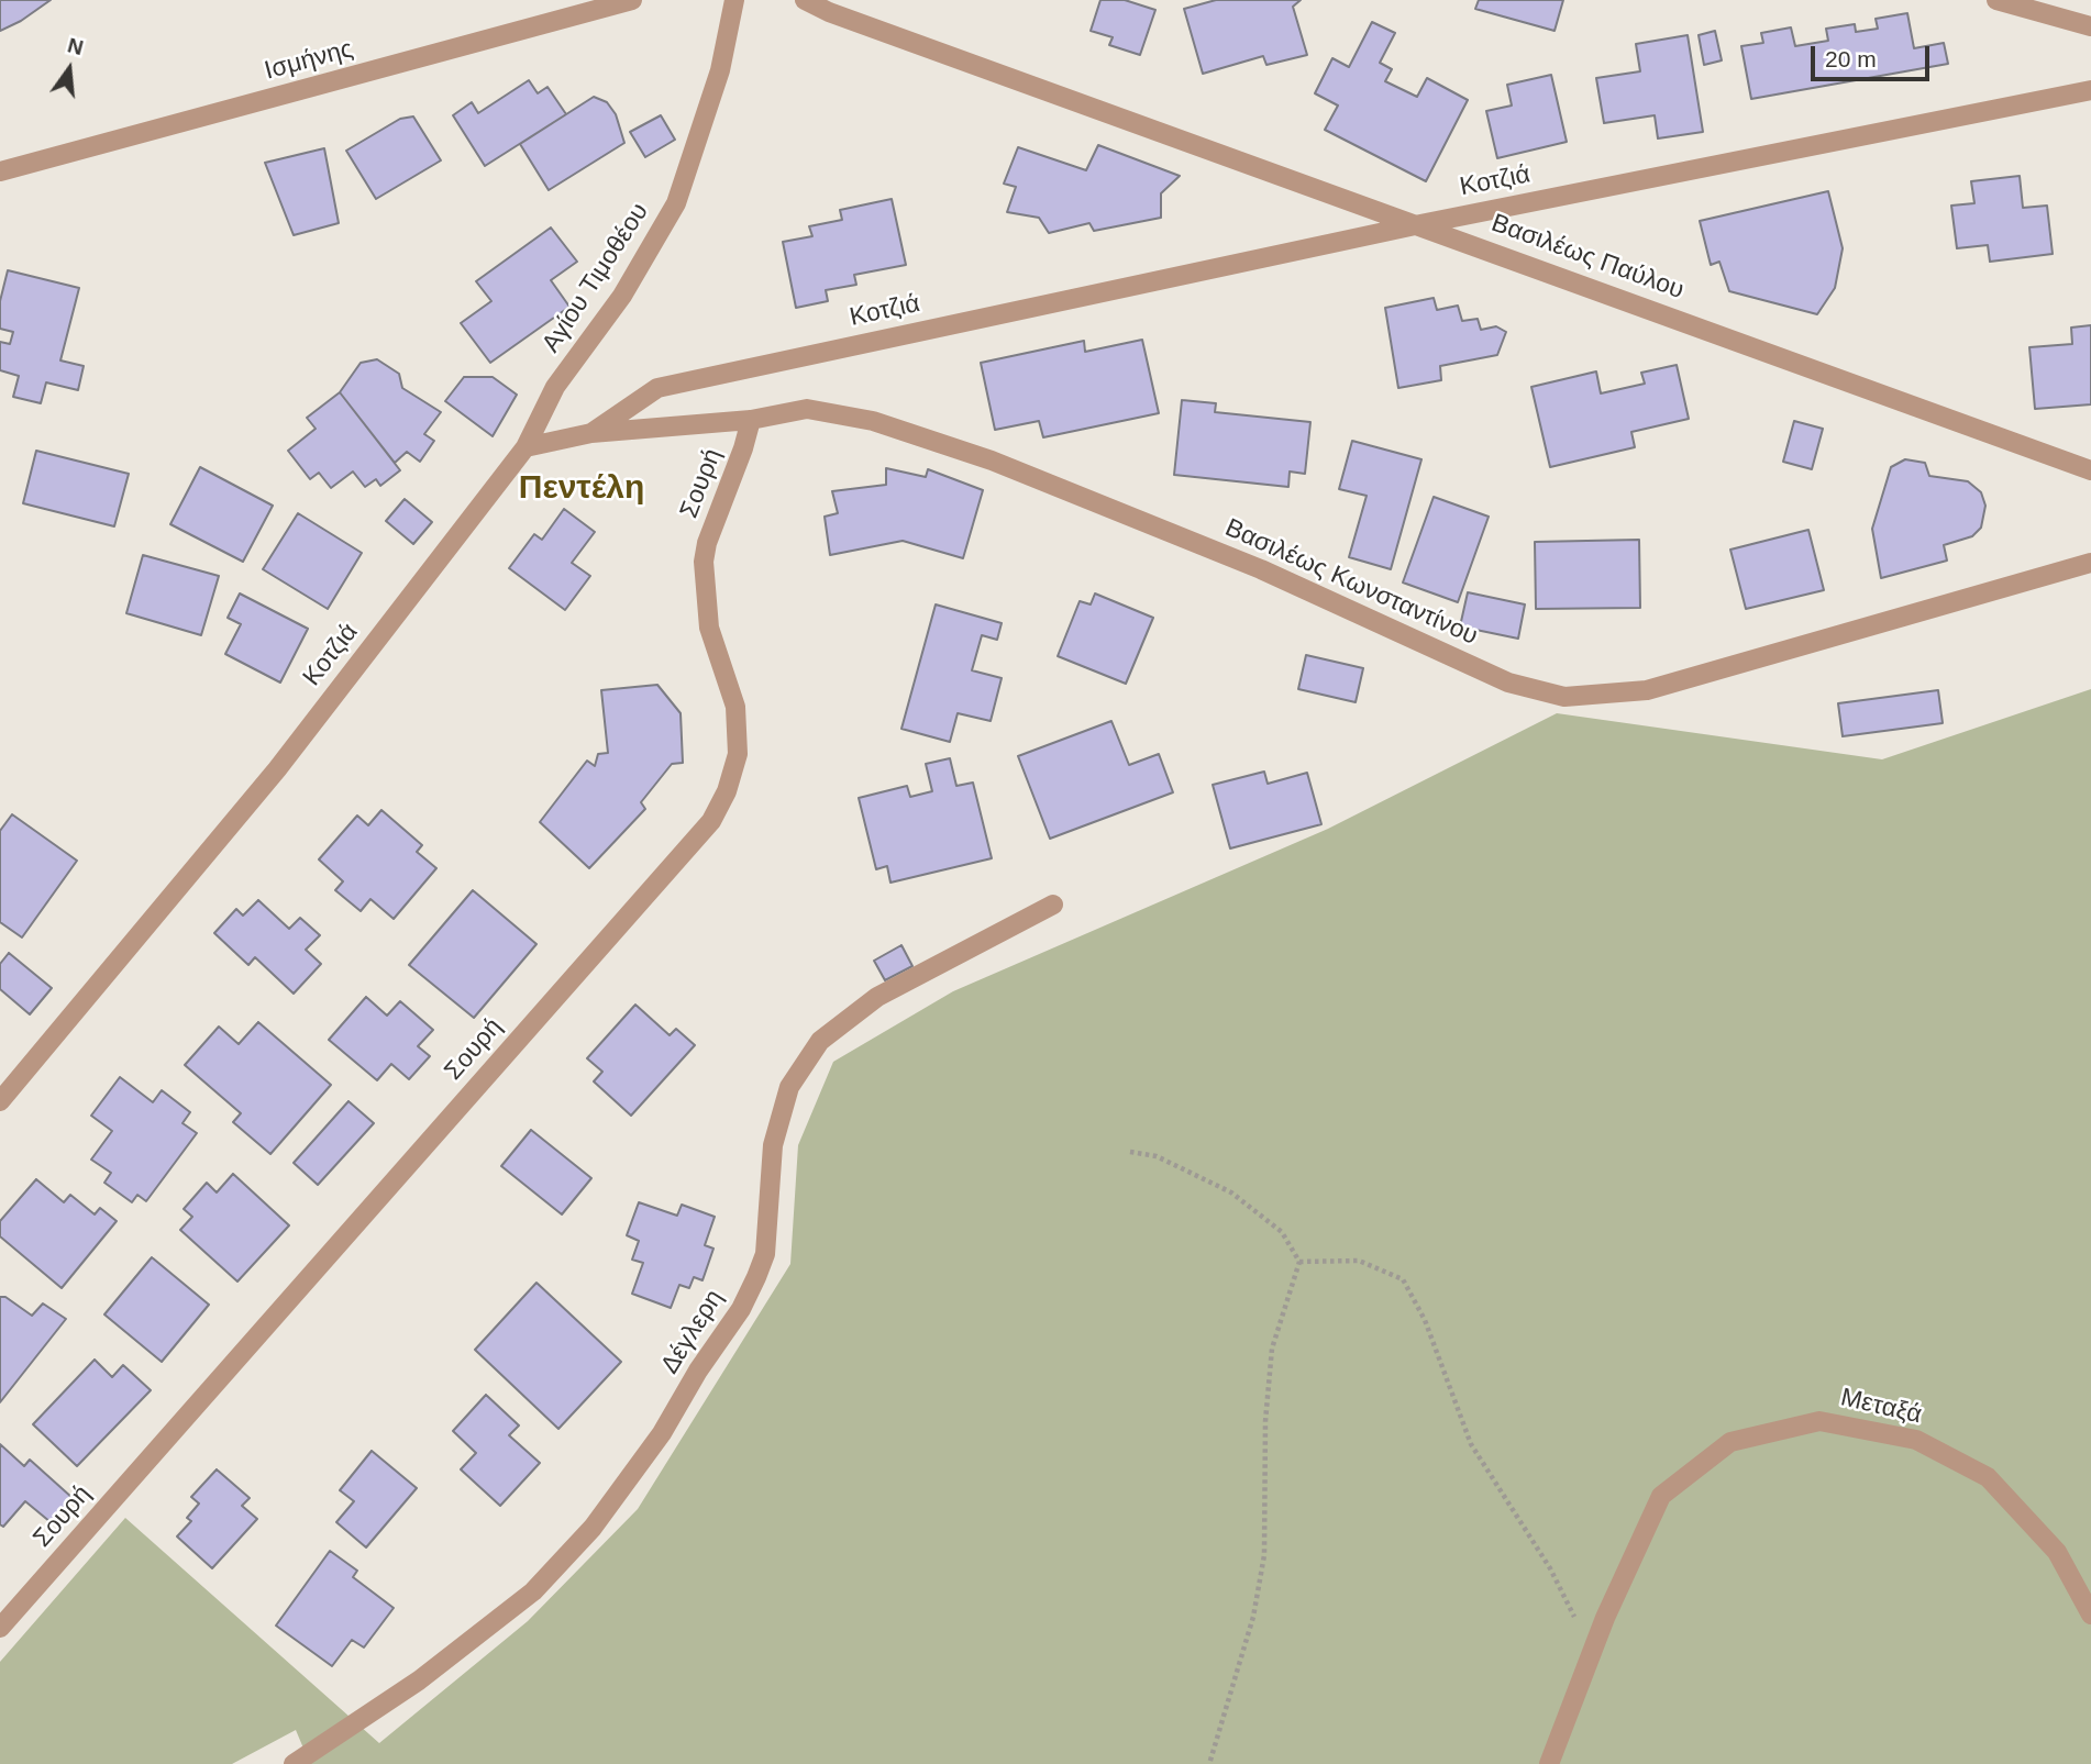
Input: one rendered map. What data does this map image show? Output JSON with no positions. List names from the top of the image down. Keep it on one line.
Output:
{"streets":{"street":["Ισμήνης","Κοτζιά","Βασιλέως Παύλου","Αγίου Τιμοθέου","Σουρή","Βασιλέως Κωνσταντίνου","Δέγλερη","Μεταξά"]},"crossings":[["Κοτζιά","Βασιλέως Παύλου"],["Κοτζιά","Αγίου Τιμοθέου"],["Κοτζιά","Βασιλέως Κωνσταντίνου"],["Σουρή","Βασιλέως Κωνσταντίνου"]],"districts":["Πεντέλη"],"scale_bar":"20 m","north":"top"}
